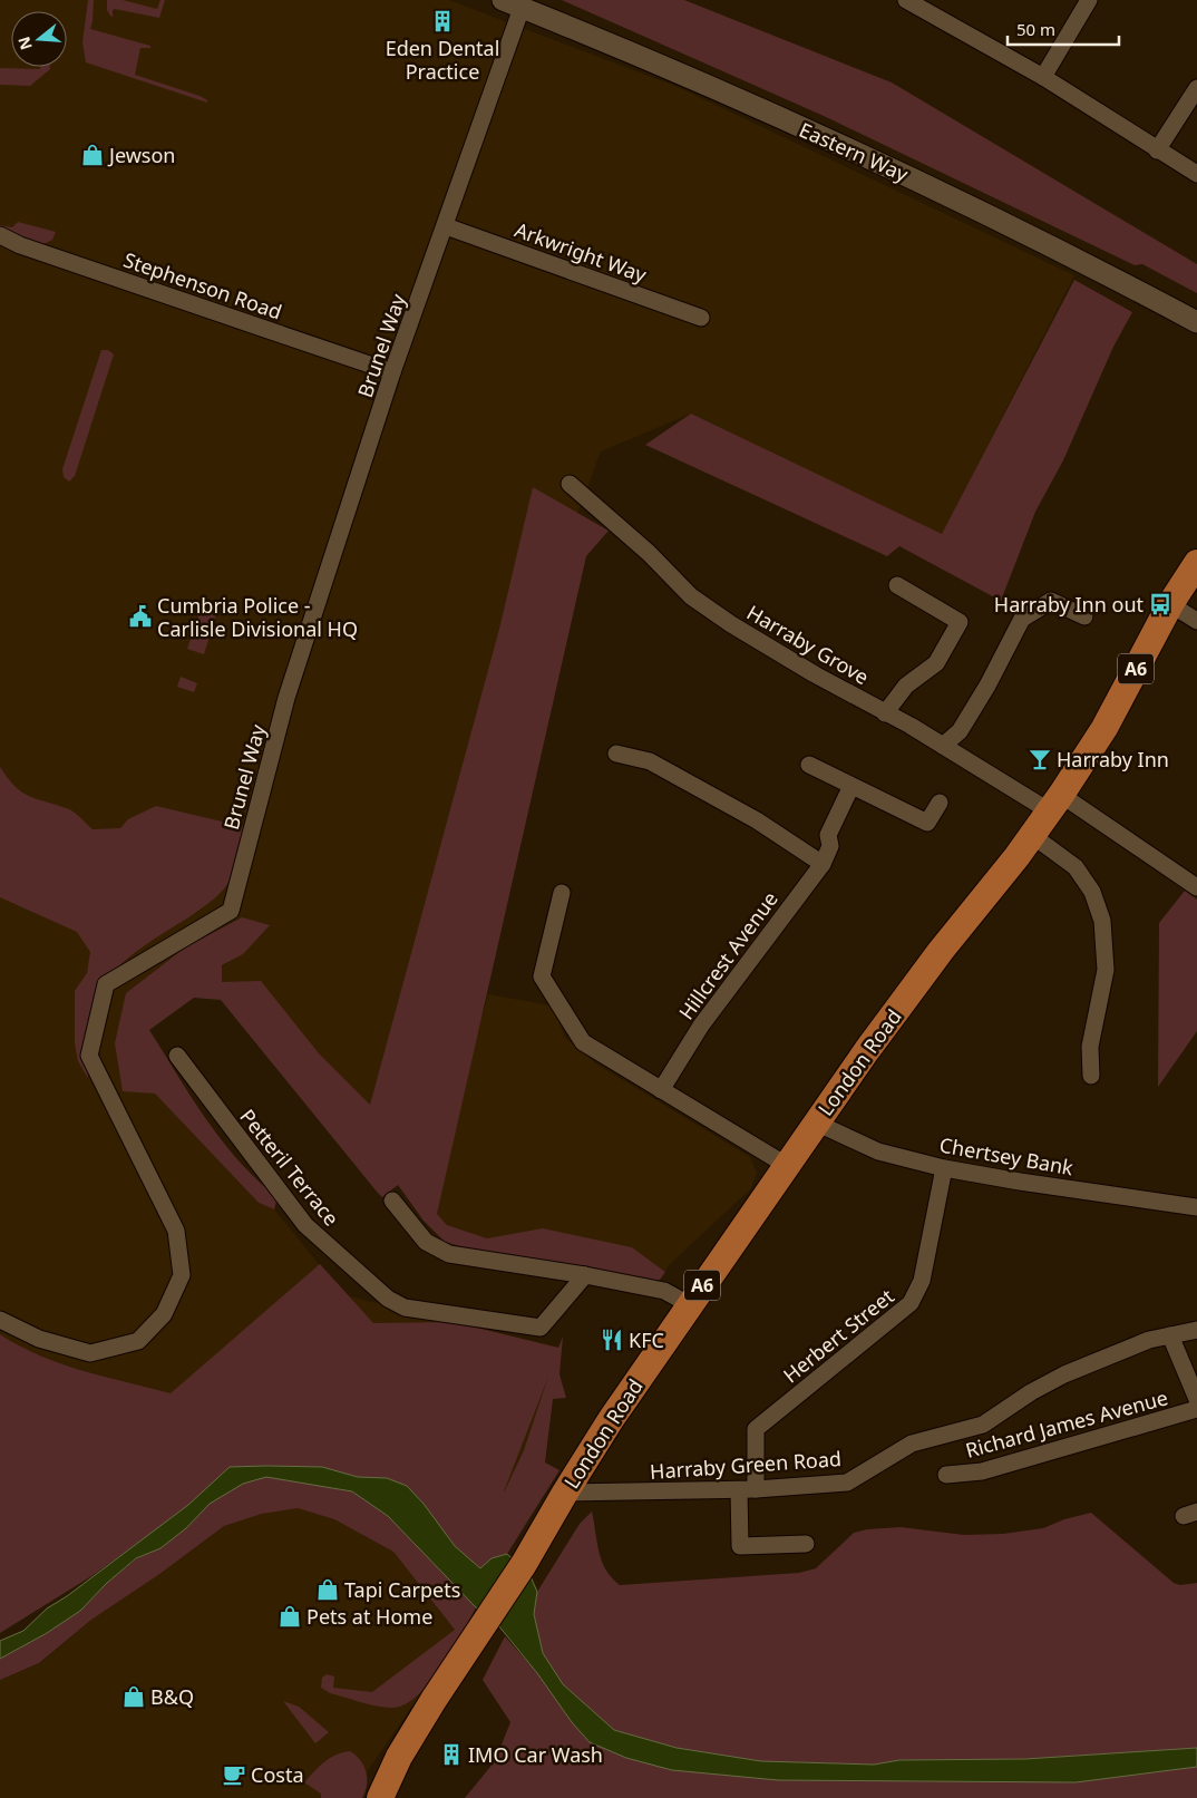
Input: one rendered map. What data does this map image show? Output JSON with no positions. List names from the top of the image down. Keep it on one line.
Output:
{"streets":{"main road":["A6","London Road"],"street":["Eastern Way","Arkwright Way","Stephenson Road","Brunel Way","Harraby Grove","Hillcrest Avenue","Chertsey Bank","Petteril Terrace","Herbert Street","Richard James Avenue","Harraby Green Road"]},"crossings":[["Eastern Way","Brunel Way"],["Arkwright Way","Brunel Way"],["Stephenson Road","Brunel Way"],["Harraby Grove","London Road"],["London Road","Chertsey Bank"],["London Road","Harraby Green Road"],["Chertsey Bank","Herbert Street"],["Herbert Street","Harraby Green Road"]],"places":{"building":["Eden Dental Practice","IMO Car Wash"],"shop":["Jewson","Tapi Carpets","Pets at Home","B&Q"],"bus stop":["Harraby Inn out"],"public building":["Cumbria Police - Carlisle Divisional HQ"],"bar":["Harraby Inn"],"restaurant":["KFC"],"cafe":["Costa"]},"scale_bar":"50 m","north":"left"}
